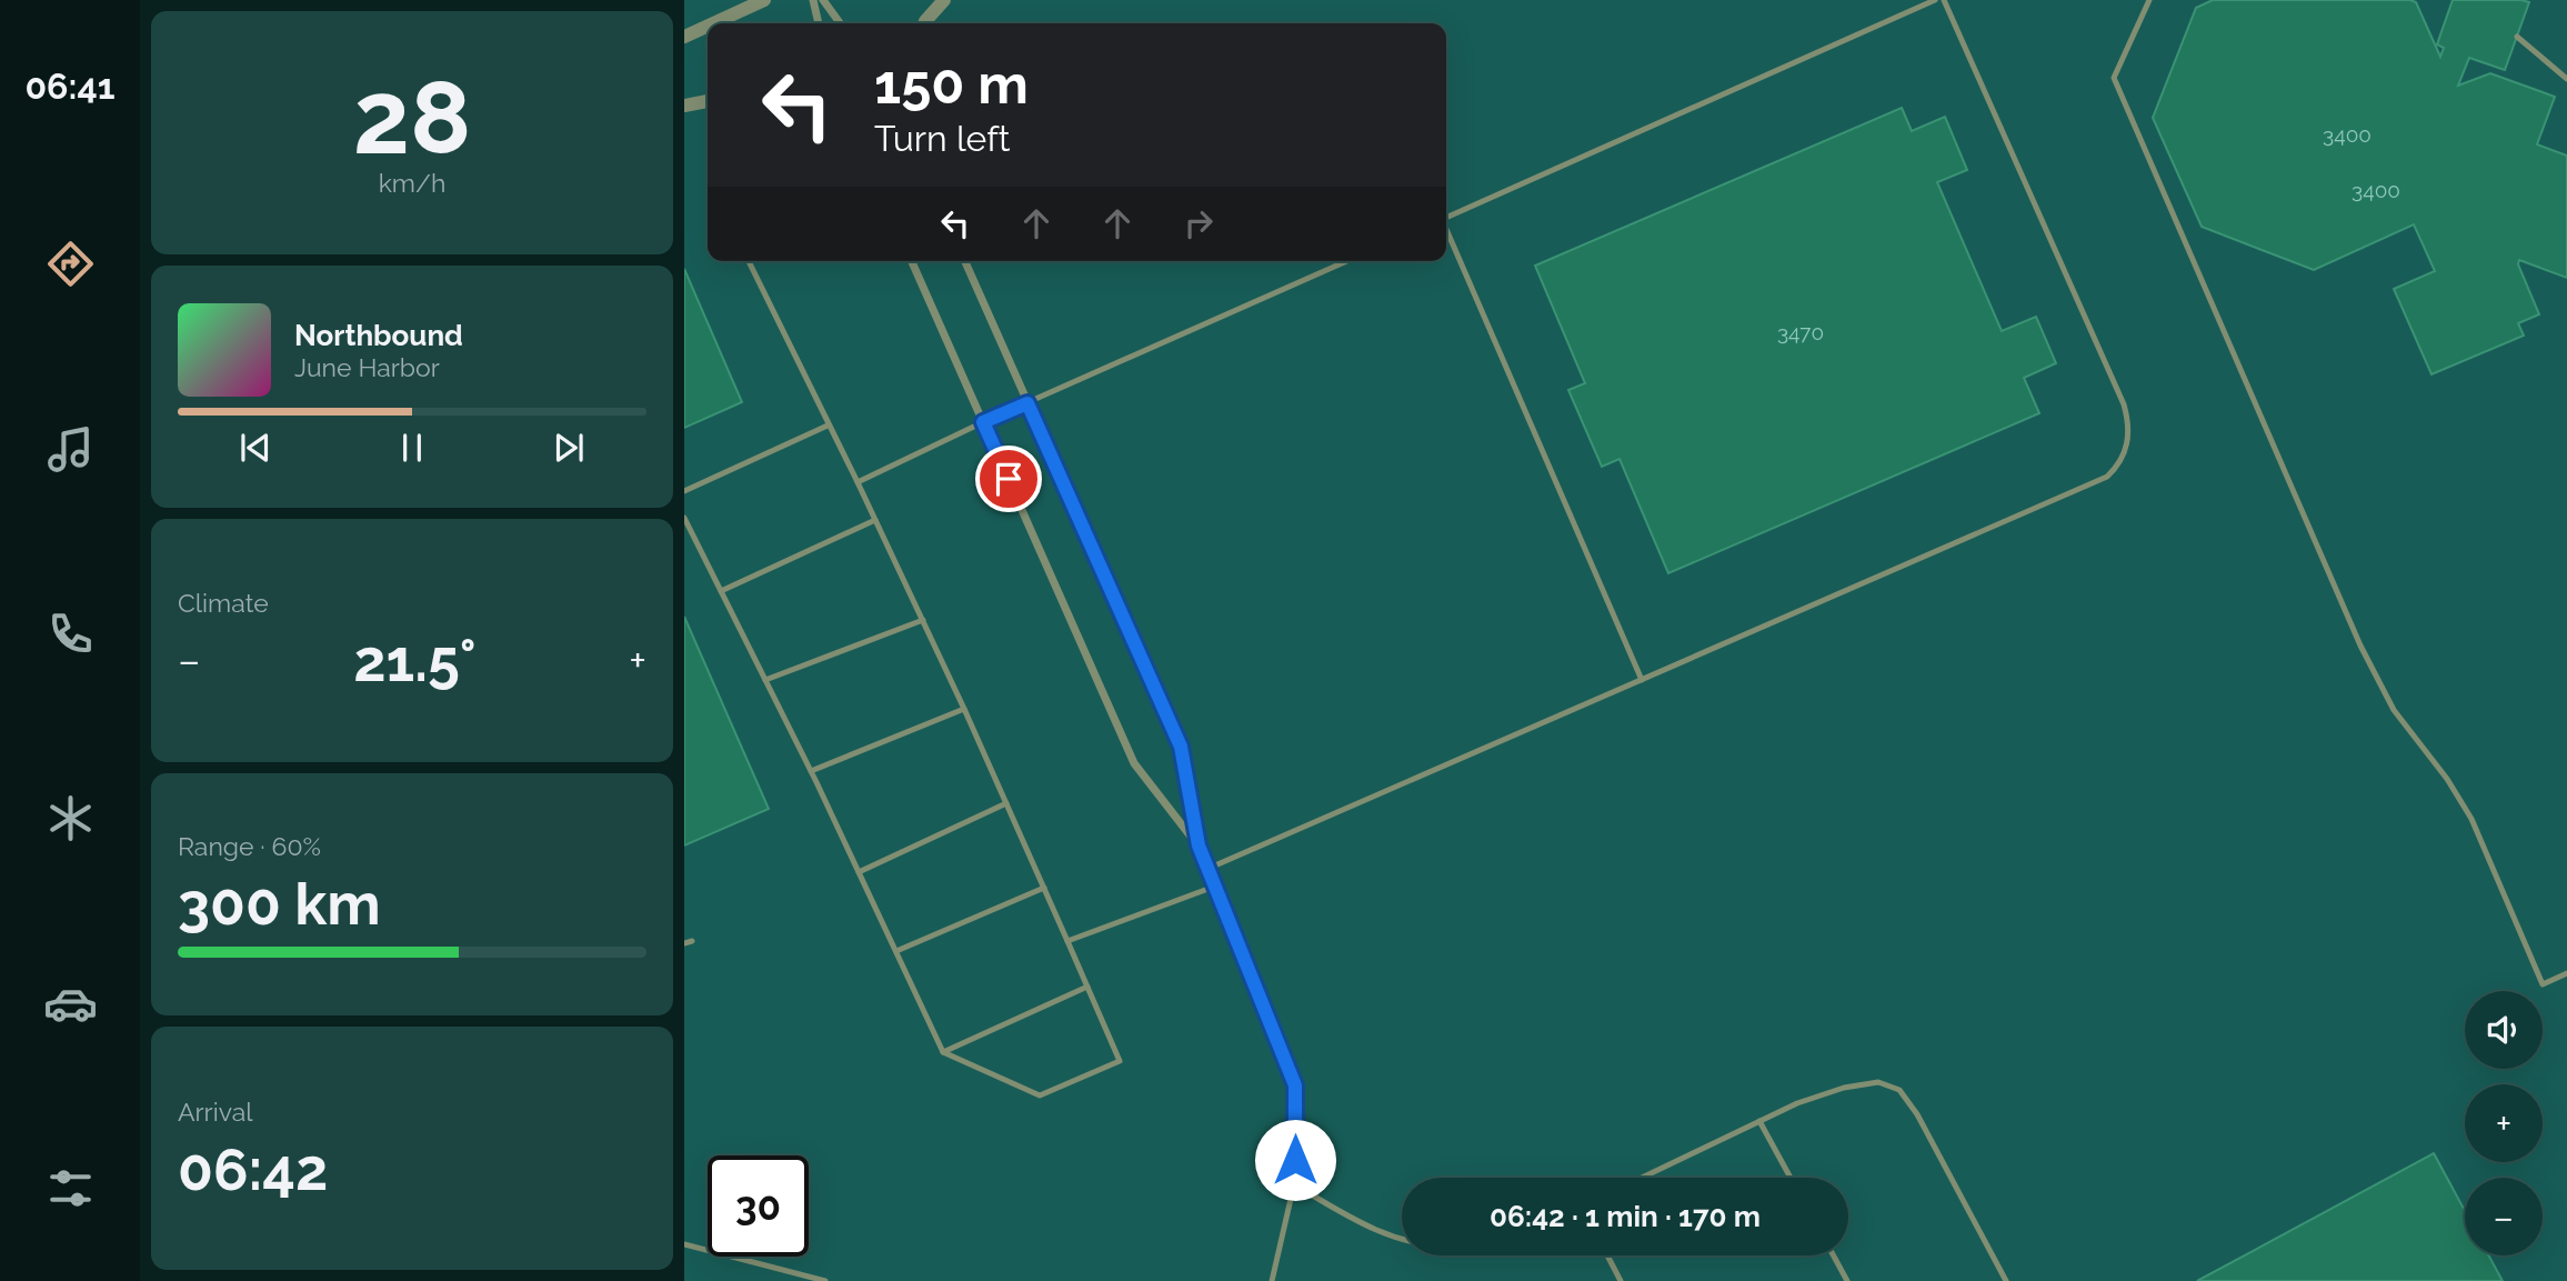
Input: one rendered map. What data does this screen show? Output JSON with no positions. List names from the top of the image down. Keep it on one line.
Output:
{"house_numbers":["3400","3400","3470"],"page":{"tabs":"06:41","tile":[["28","km/h"],"Climate",["Range · 60%","300 km"],["Arrival","06:42"]],"turn":["150 m","Turn left"],"song":["Northbound","June Harbor"],"heat":["−","21.5°","+"],"map_buttons":["+","−"],"limit":"30","trip":"06:42 · 1 min · 170 m"}}
